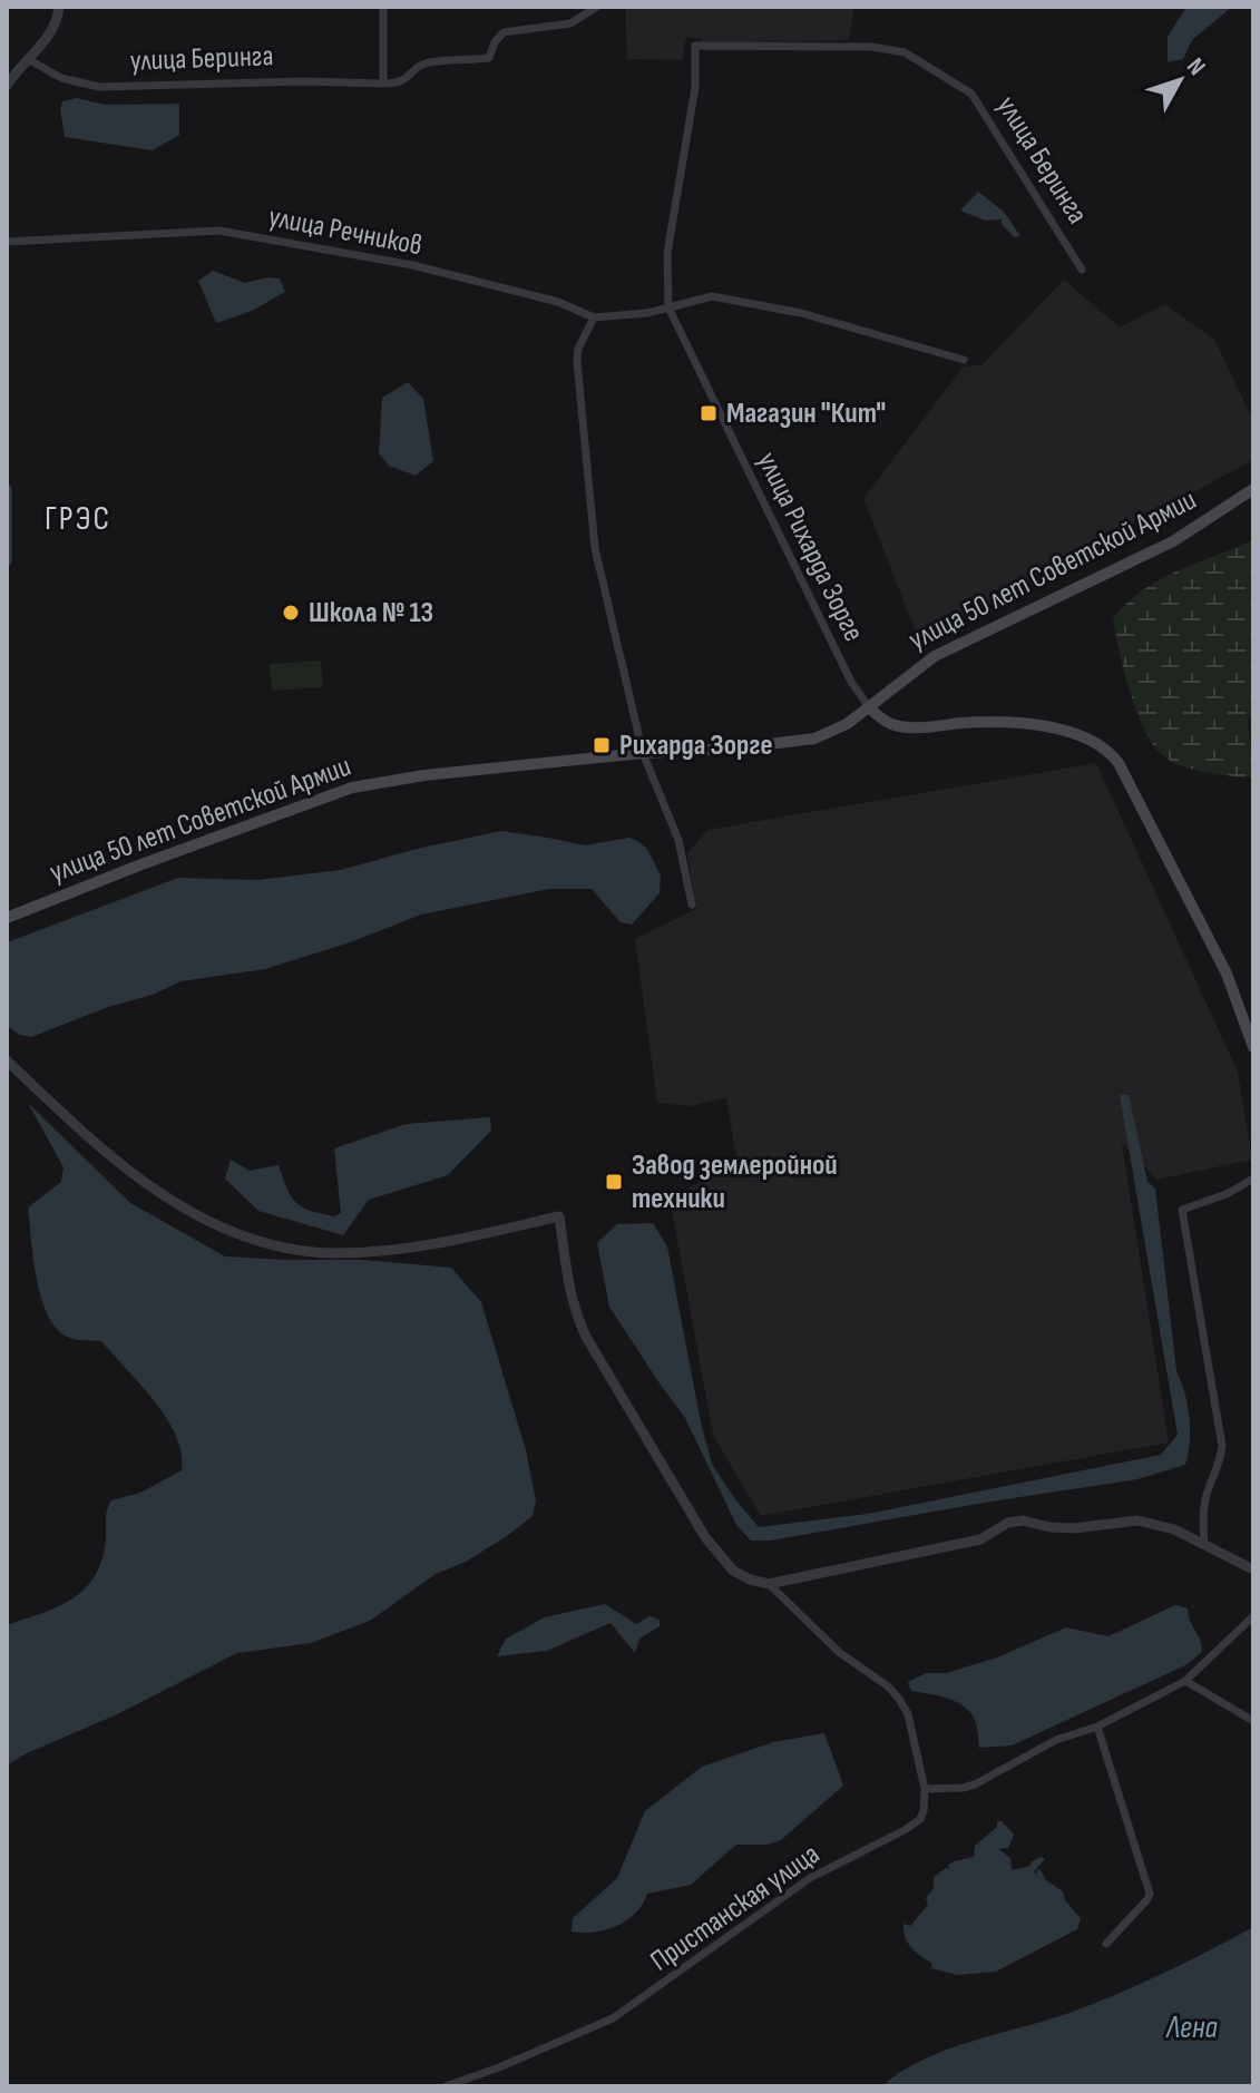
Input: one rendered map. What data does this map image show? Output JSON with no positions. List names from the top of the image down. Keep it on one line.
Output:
{"streets":{"main road":["улица 50 лет Советской Армии"],"street":["улица Беринга","улица Речников","улица Рихарда Зорге","Пристанская улица"]},"crossings":[["улица Беринга","улица Рихарда Зорге"],["улица Речников","улица Рихарда Зорге"],["улица Рихарда Зорге","улица 50 лет Советской Армии"]],"districts":["ГРЭС"],"water":["Лена"],"places":{"transit":["Магазин \"Кит\"","Рихарда Зорге","Завод землеройной техники"],"other":["Школа № 13"]},"north":"top right"}
